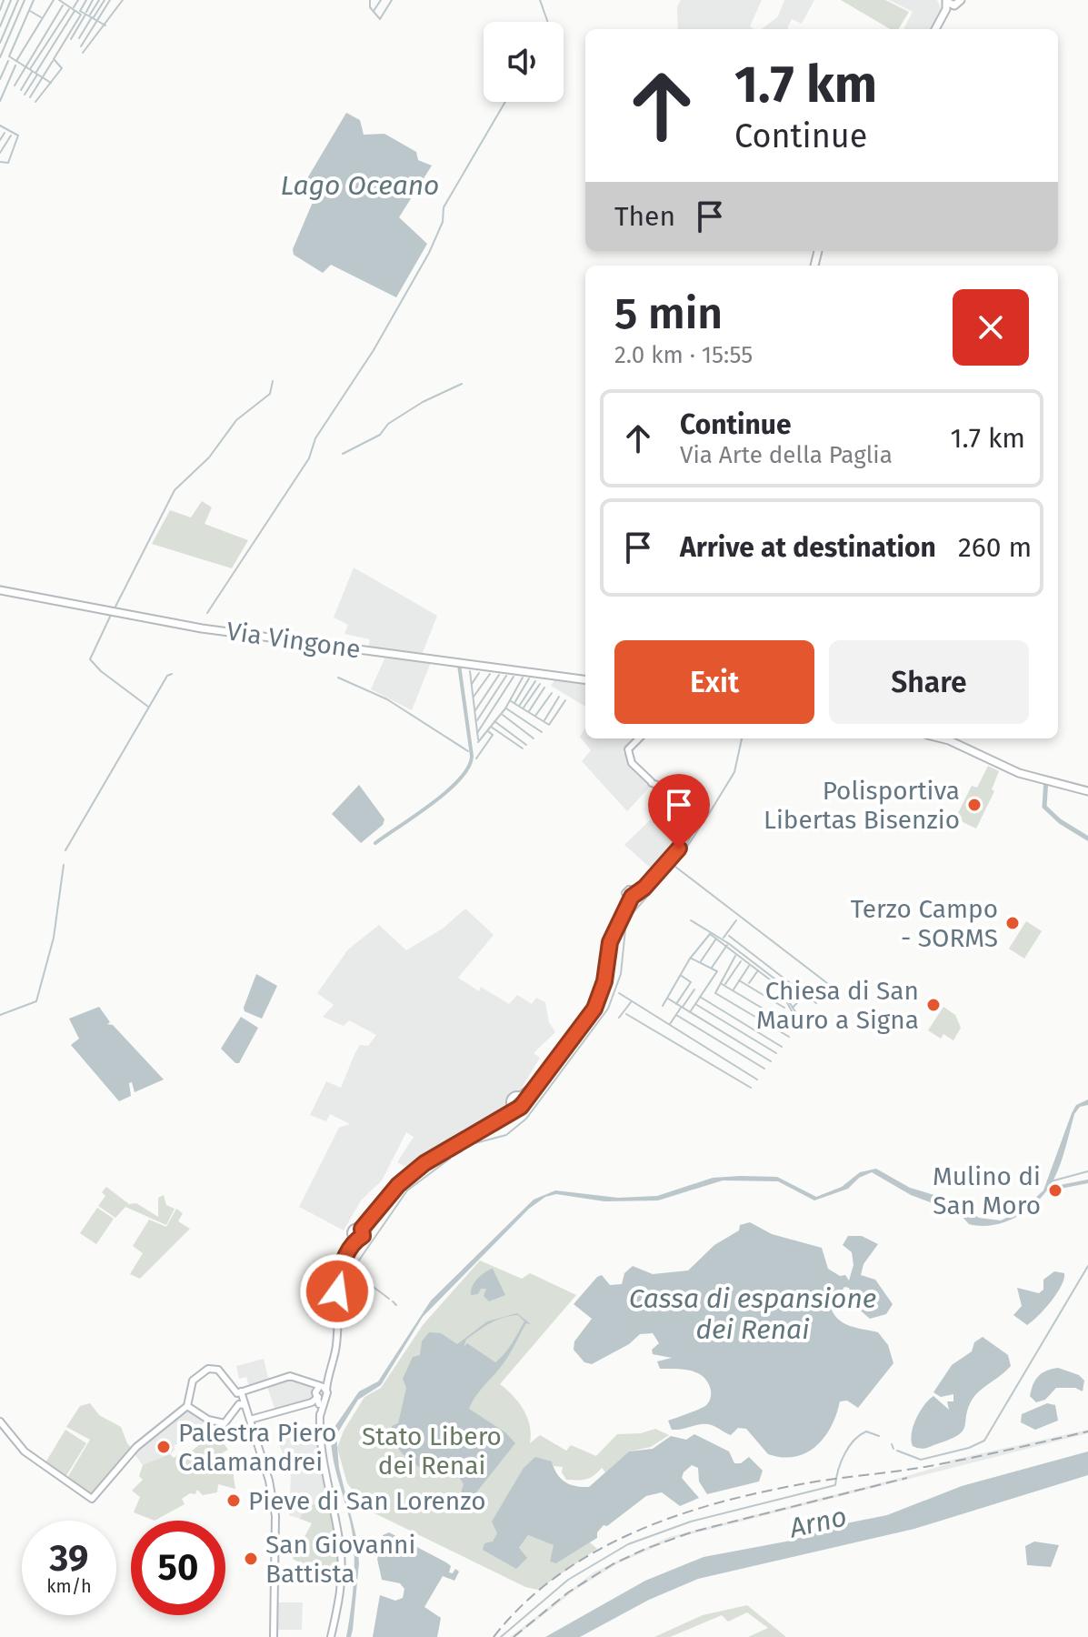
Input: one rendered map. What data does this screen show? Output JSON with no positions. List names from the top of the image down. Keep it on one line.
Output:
{"streets":{"main road":["Via Vingone"]},"water":["Lago Oceano","Cassa di espansione dei Renai","Arno"],"parks":["Stato Libero dei Renai"],"places":["Polisportiva Libertas Bisenzio","Terzo Campo - SORMS","Chiesa di San Mauro a Signa","Mulino di San Moro","Palestra Piero Calamandrei","Pieve di San Lorenzo","San Giovanni Battista"],"page":{"turn":["1.7 km","Continue"],"then":"Then","heading":["5 min","2.0 km · 15:55"],"list":[{"name":"Continue","note":"Via Arte della Paglia","value":"1.7 km"},{"name":"Arrive at destination","value":"260 m"}],"buttons":["Exit","Share"],"speed":"39 km/h","limit":"50"}}
